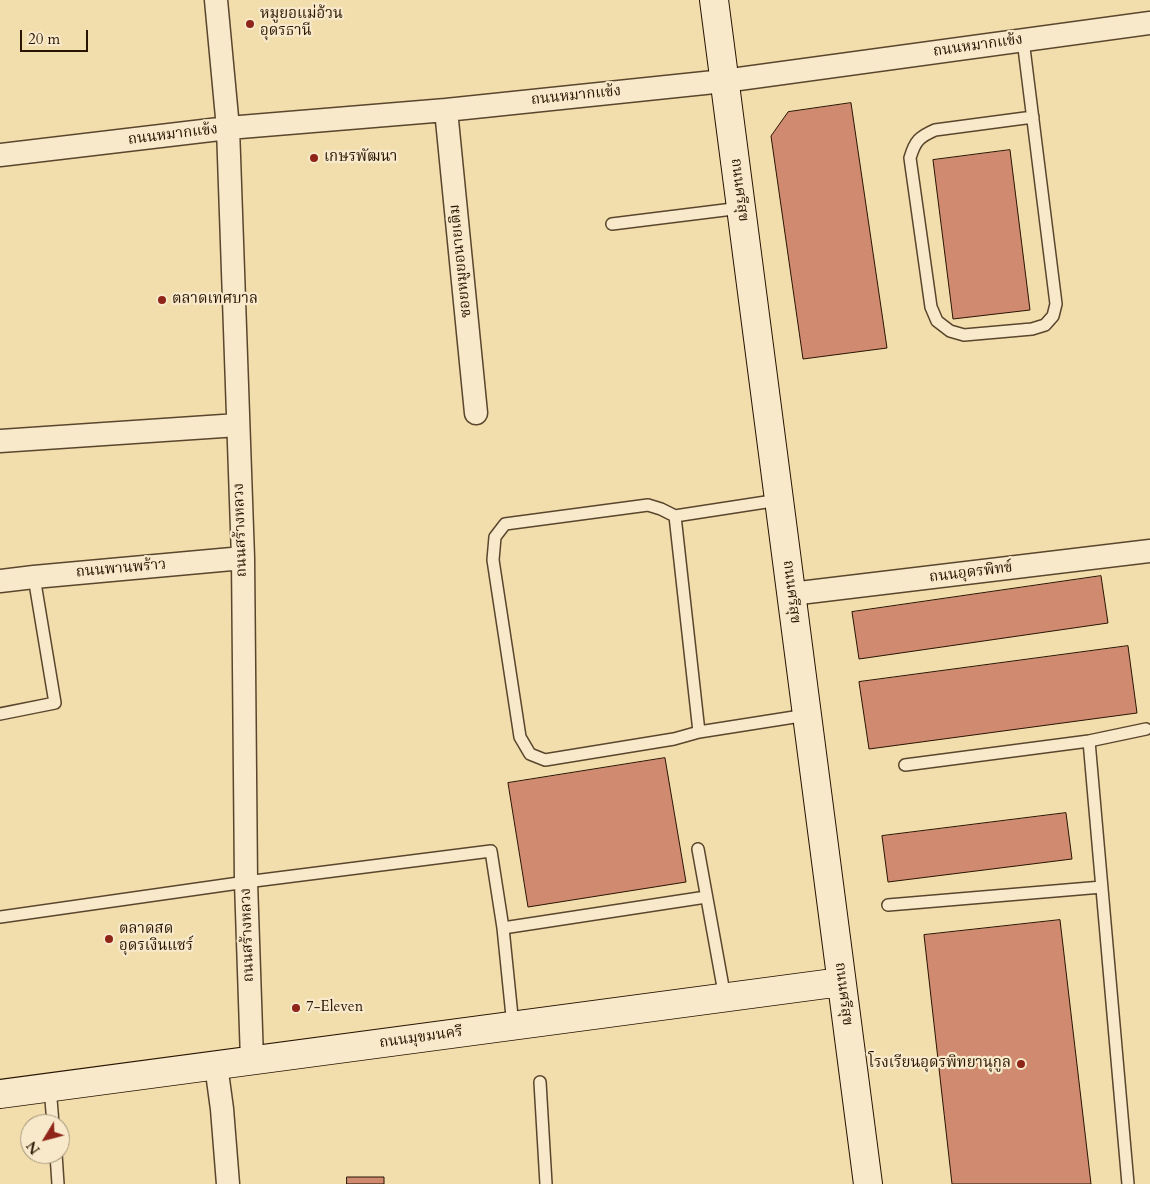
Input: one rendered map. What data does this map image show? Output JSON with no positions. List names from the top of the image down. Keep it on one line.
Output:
{"streets":{"main road":["ถนนศรีสุข","ถนนมุขมนครี"],"street":["ถนนหมากแข้ง","ซอยหมูยอนายเติม","ถนนสร้างหลวง","ถนนพานพร้าว","ถนนอุดรพิทข์"]},"crossings":[["ถนนหมากแข้ง","ถนนศรีสุข"],["ถนนหมากแข้ง","ซอยหมูยอนายเติม"],["ถนนหมากแข้ง","ถนนสร้างหลวง"],["ถนนศรีสุข","ถนนอุดรพิทข์"],["ถนนศรีสุข","ถนนมุขมนครี"],["ถนนสร้างหลวง","ถนนพานพร้าว"],["ถนนสร้างหลวง","ถนนมุขมนครี"]],"places":["หมูยอแม่อ้วน อุดรธานี","เกษรพัฒนา","ตลาดเทศบาล","ตลาดสด อุดรเงินแชร์","7-Eleven","โรงเรียนอุดรพิทยานุกูล"],"scale_bar":"20 m","north":"bottom left"}
